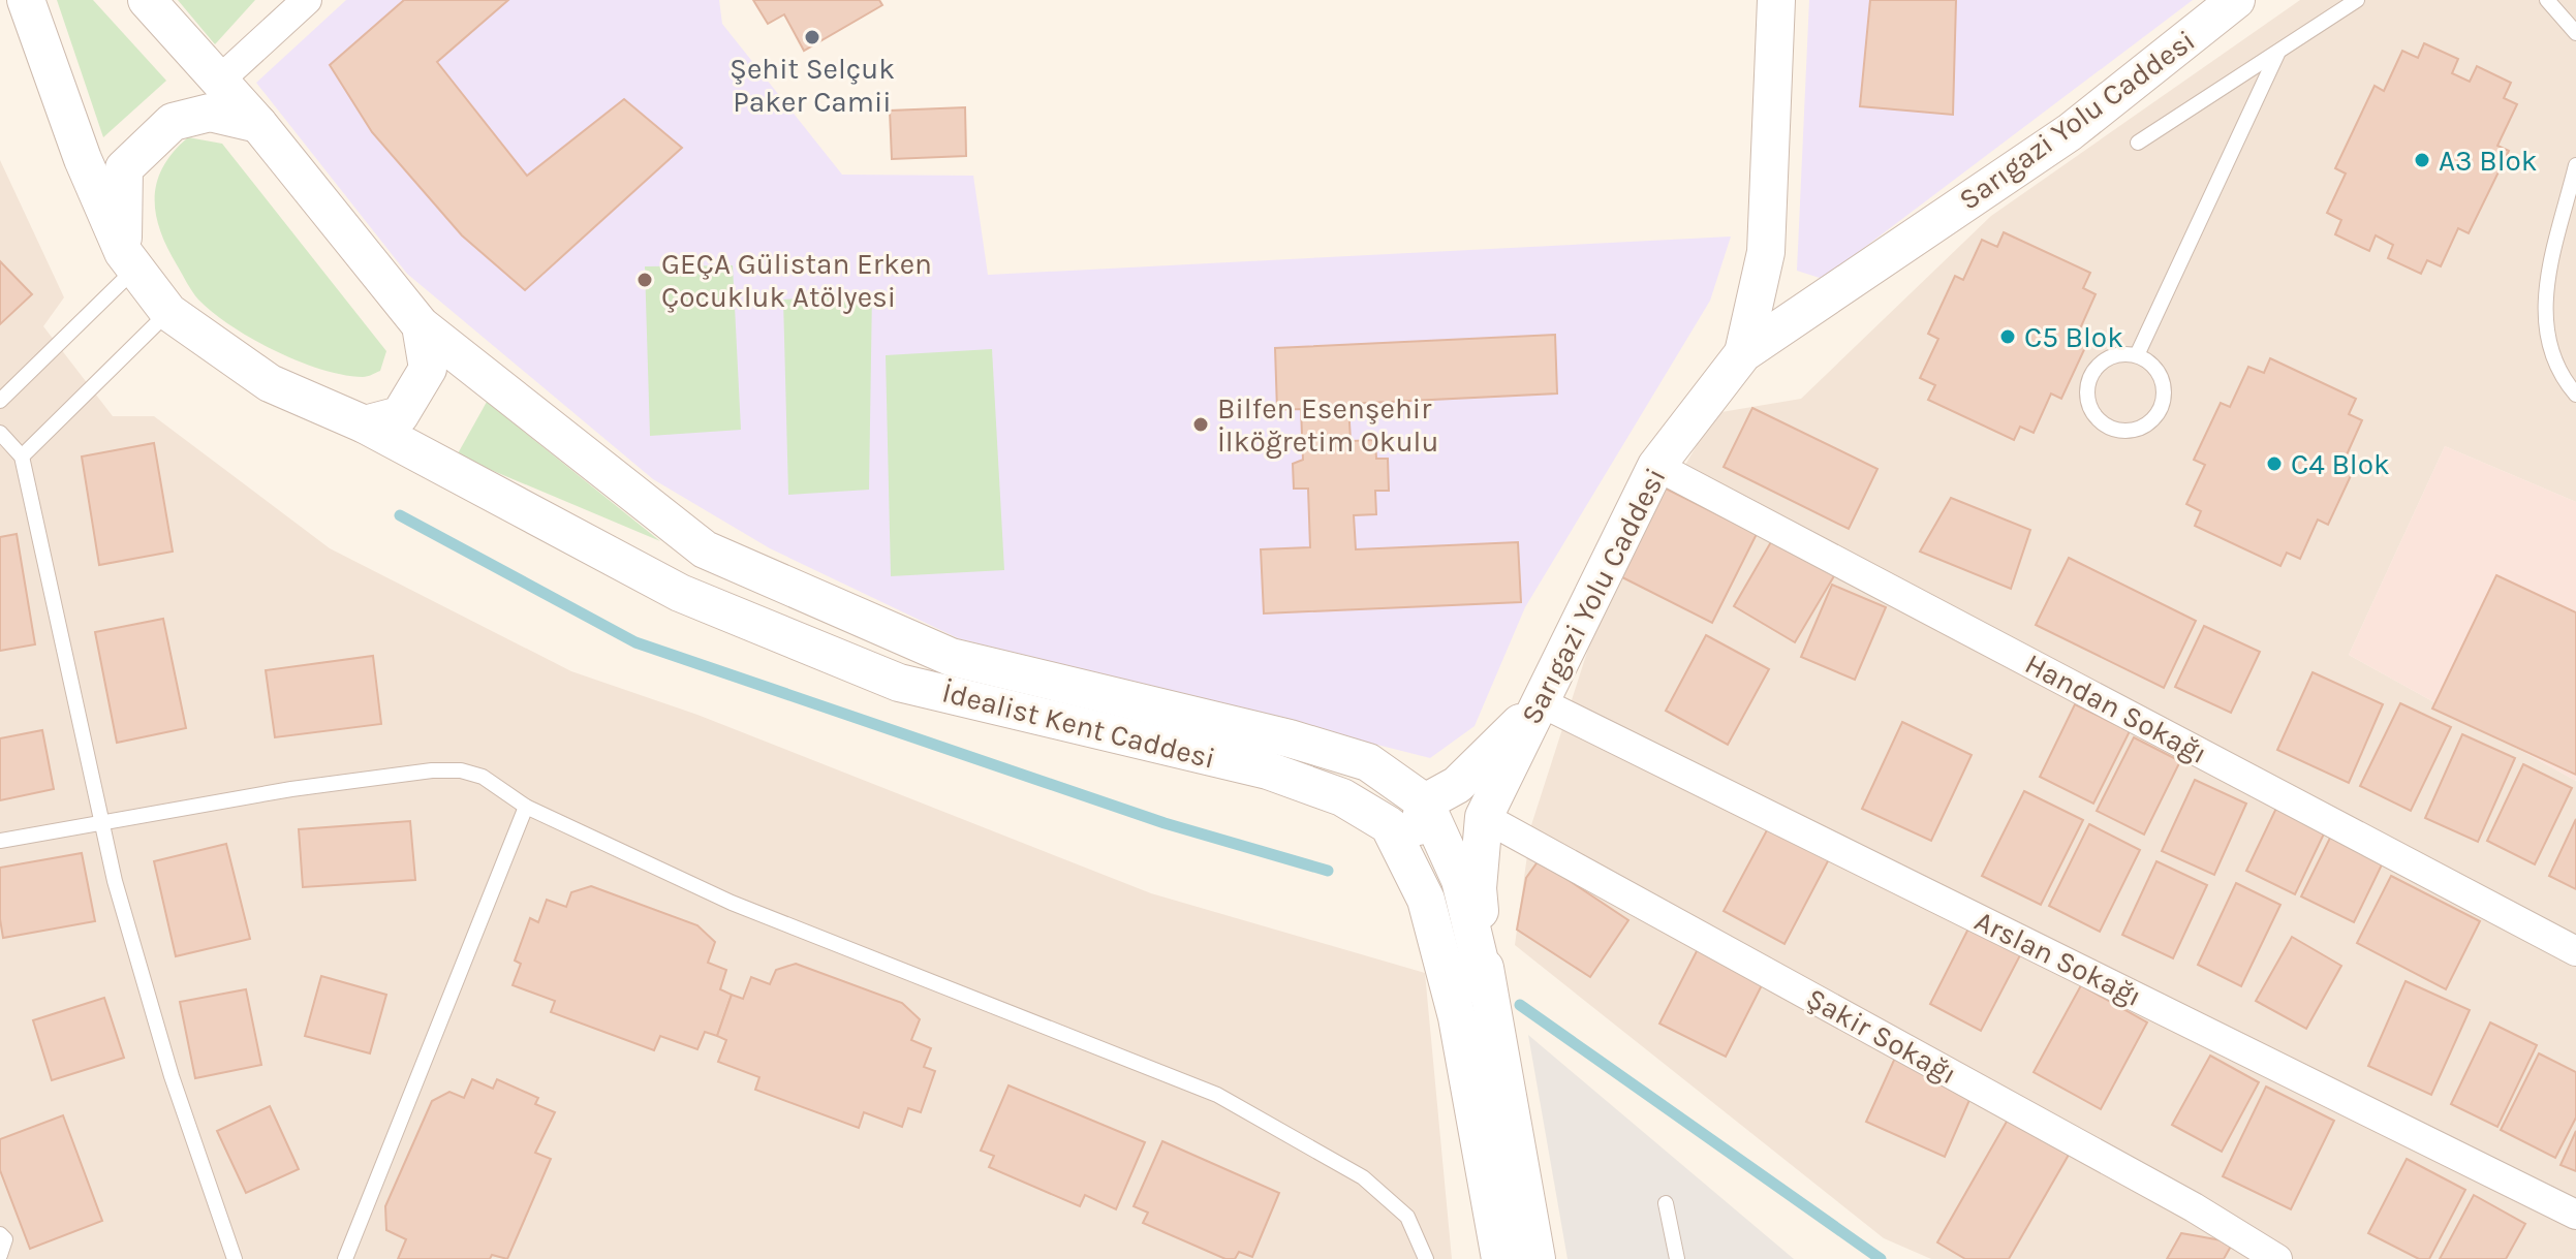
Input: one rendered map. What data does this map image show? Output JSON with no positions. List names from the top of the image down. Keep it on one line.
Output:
{"streets":{"street":["Sarıgazi Yolu Caddesi","Handan Sokağı","İdealist Kent Caddesi","Arslan Sokağı","Şakir Sokağı"]},"crossings":[["Sarıgazi Yolu Caddesi","Handan Sokağı"],["Sarıgazi Yolu Caddesi","Arslan Sokağı"],["Sarıgazi Yolu Caddesi","Şakir Sokağı"]],"places":["Şehit Selçuk Paker Camii","A3 Blok","GEÇA Gülistan Erken Çocukluk Atölyesi","C5 Blok","Bilfen Esenşehir İlköğretim Okulu","C4 Blok"]}
